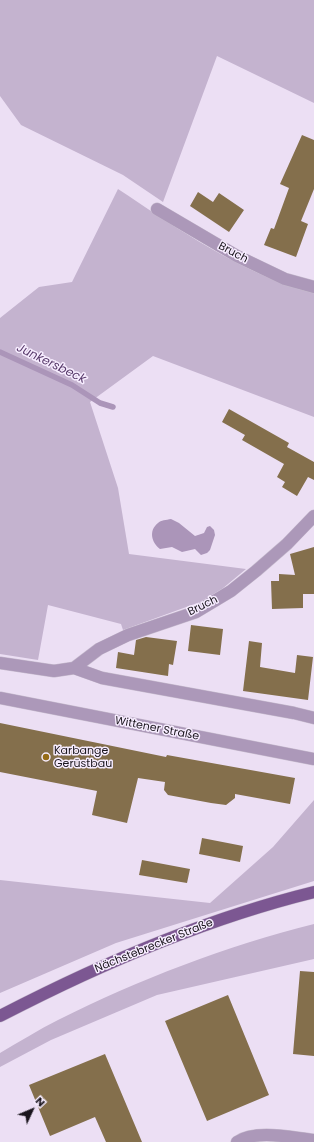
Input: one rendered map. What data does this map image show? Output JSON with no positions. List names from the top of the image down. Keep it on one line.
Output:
{"streets":{"main road":["Nächstebrecker Straße"],"street":["Bruch","Wittener Straße"]},"water":["Junkersbeck"],"places":["Karbange Gerüstbau"],"north":"top right"}
